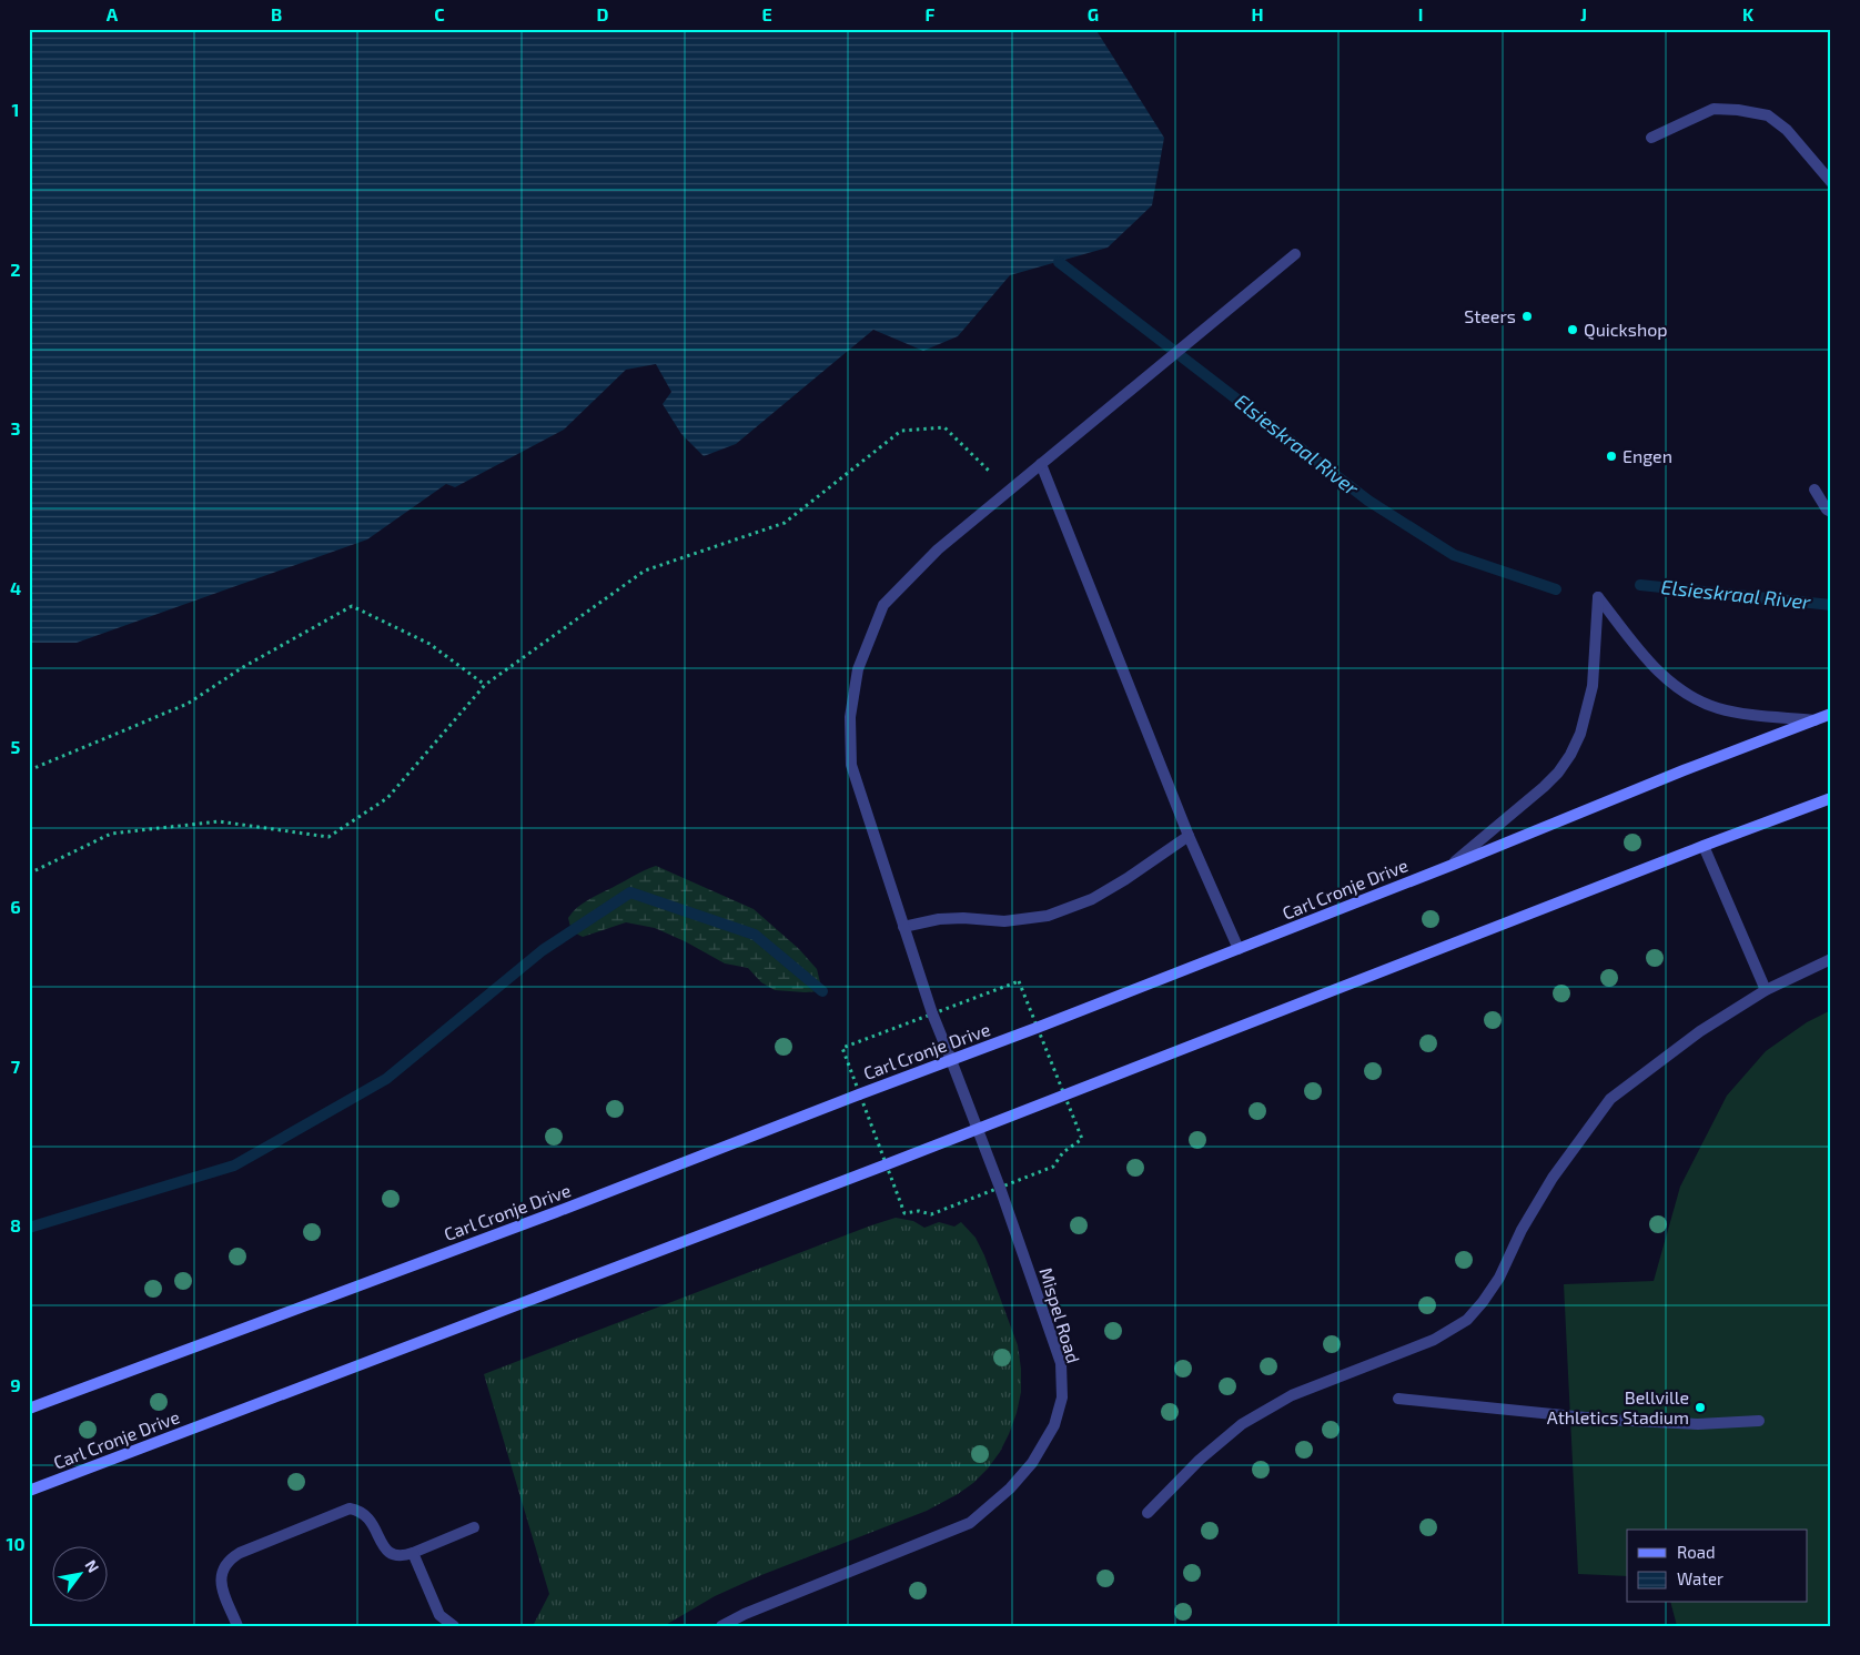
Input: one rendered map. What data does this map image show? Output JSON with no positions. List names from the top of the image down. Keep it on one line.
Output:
{"streets":{"main road":["Carl Cronje Drive"],"street":["Mispel Road"]},"crossings":[["Carl Cronje Drive","Mispel Road"]],"water":["Elsieskraal River"],"places":["Steers","Quickshop","Engen","Bellville Athletics Stadium"],"legend":["Road","Water"],"north":"top right","grid":{"columns":["A","B","C","D","E","F","G","H","I","J","K"],"rows":["1","2","3","4","5","6","7","8","9","10"]}}
